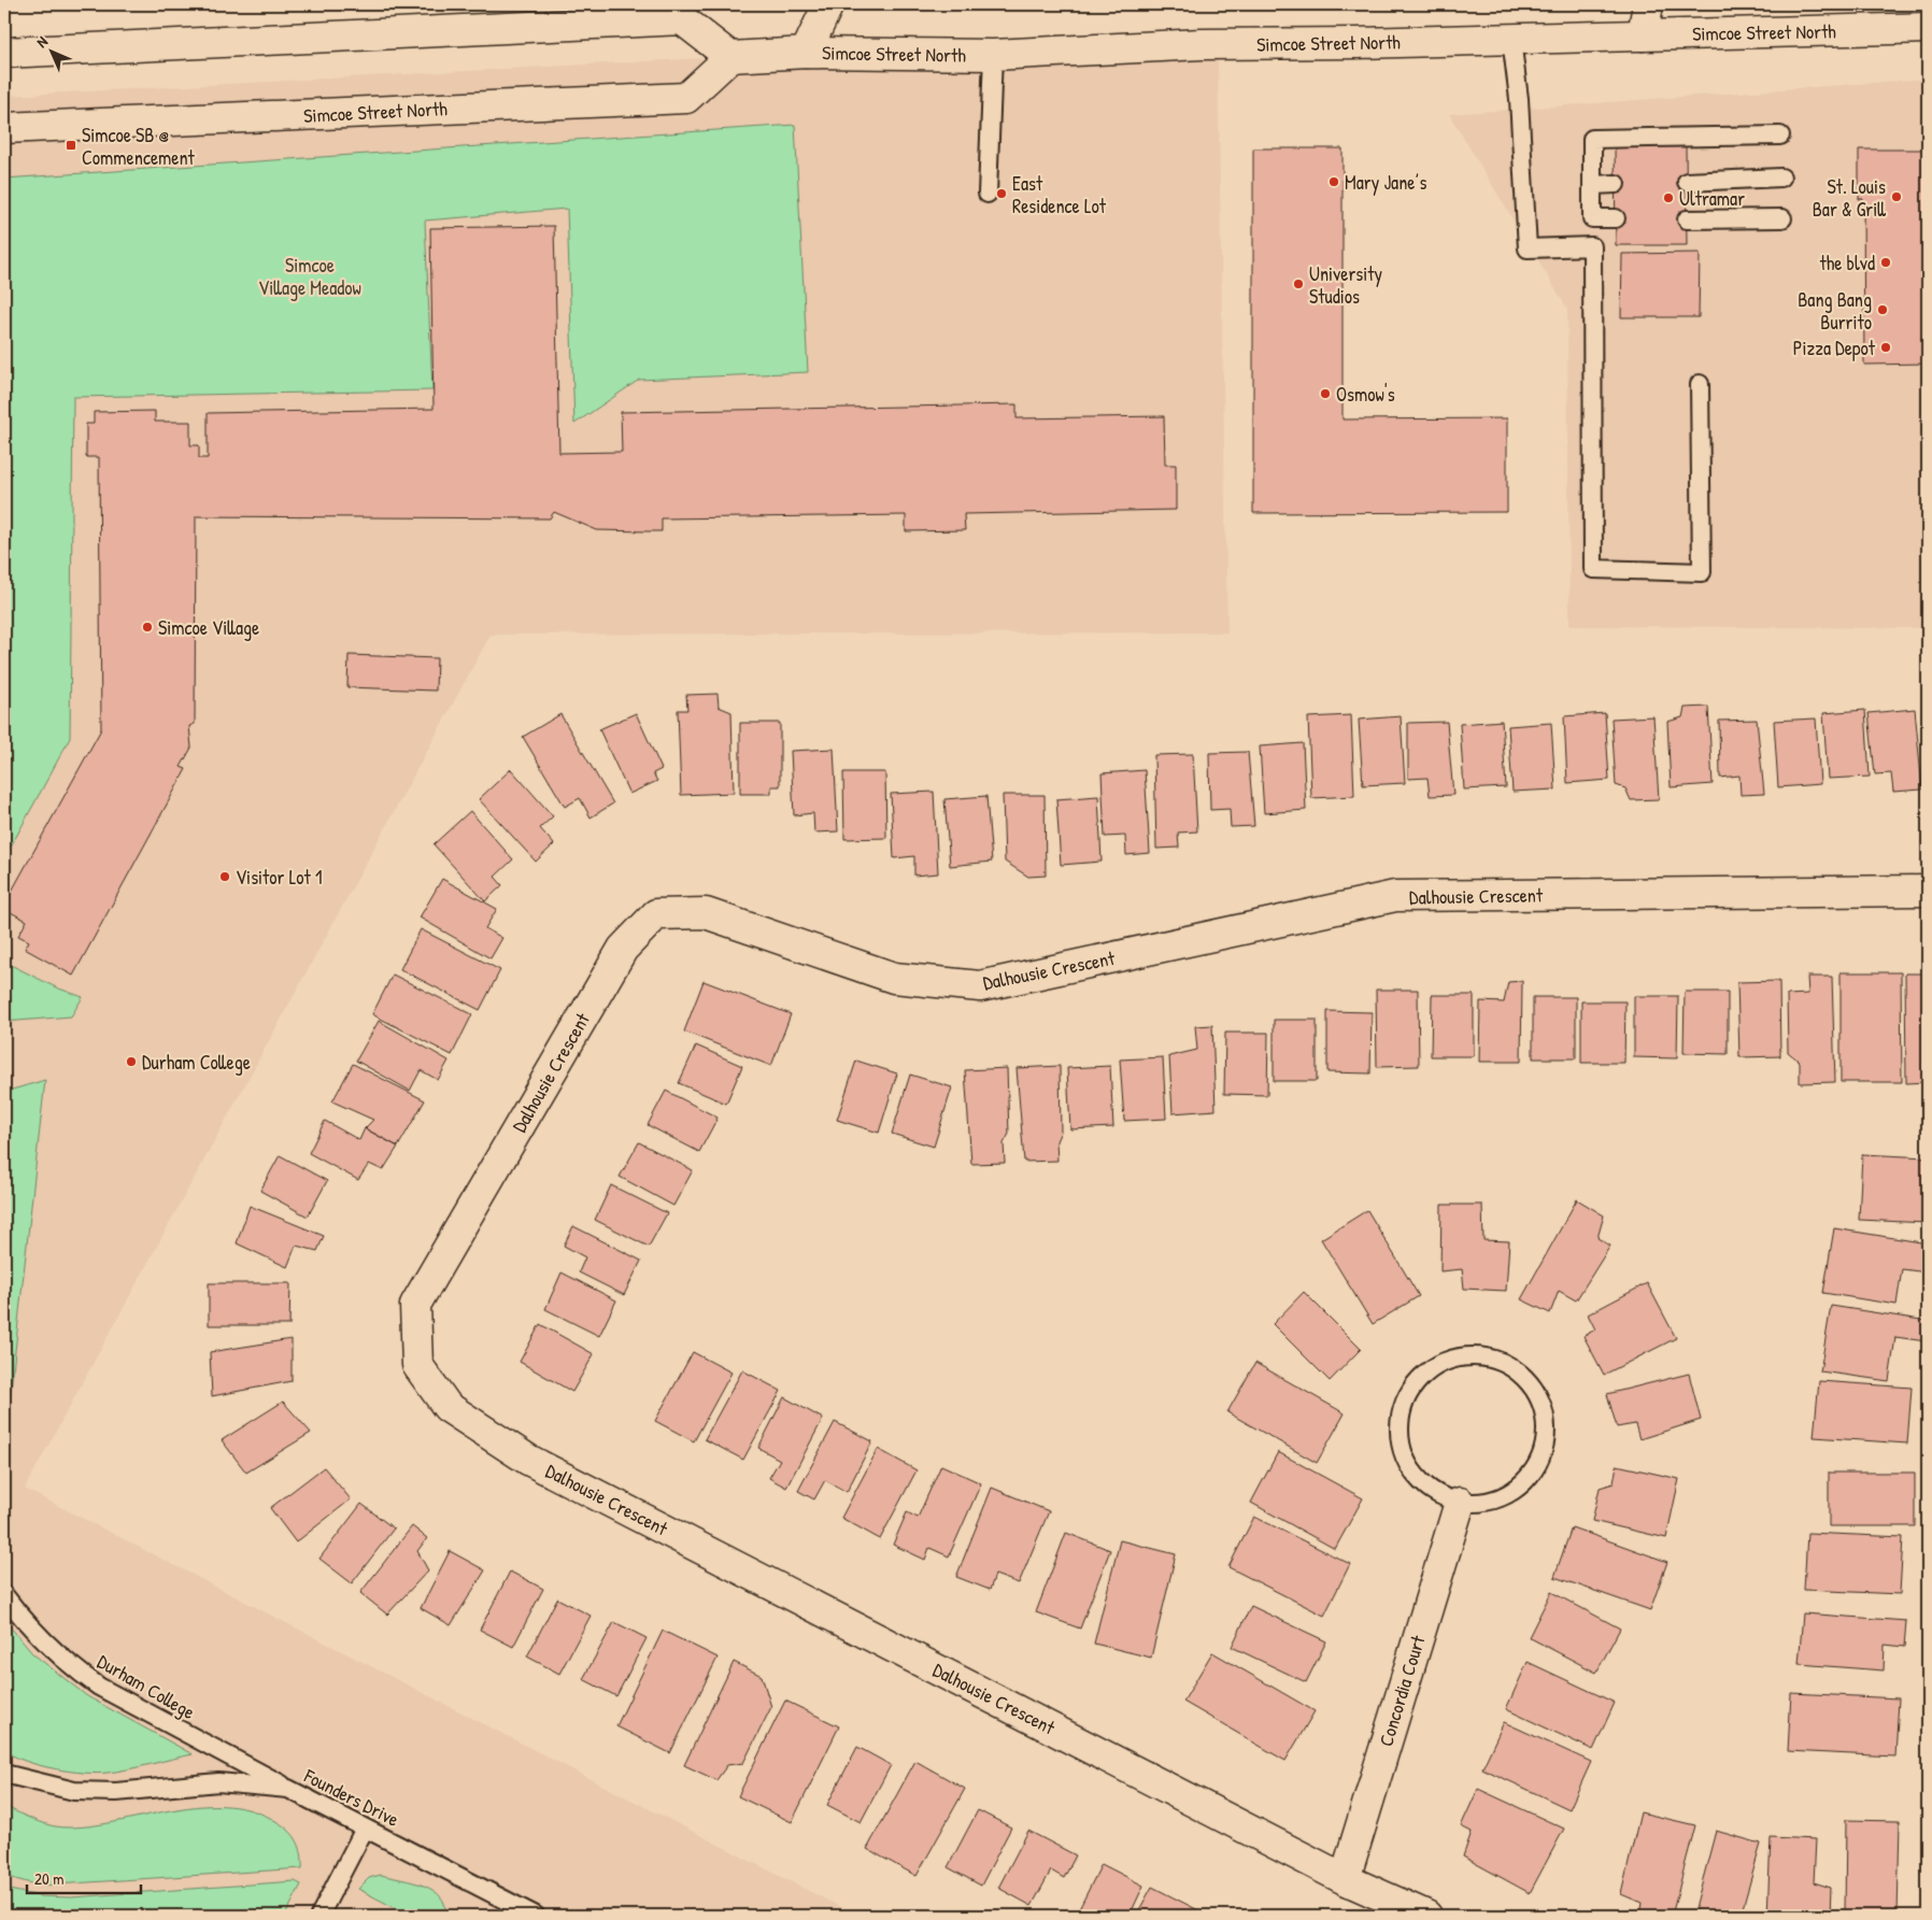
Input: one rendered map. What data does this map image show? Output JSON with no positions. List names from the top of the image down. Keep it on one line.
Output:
{"streets":{"street":["Simcoe Street North","Dalhousie Crescent","Concordia Court"],"lane":["Durham College","Founders Drive"]},"crossings":[["Dalhousie Crescent","Concordia Court"],["Durham College","Founders Drive"]],"parks":["Simcoe Village Meadow"],"places":{"transit":["Simcoe SB @ Commencement"],"other":["Mary Jane’s","East Residence Lot","St. Louis Bar & Grill","Ultramar","the blvd","University Studios","Bang Bang Burrito","Pizza Depot","Osmow's","Simcoe Village","Visitor Lot 1","Durham College"]},"scale_bar":"20 m","north":"top left"}
